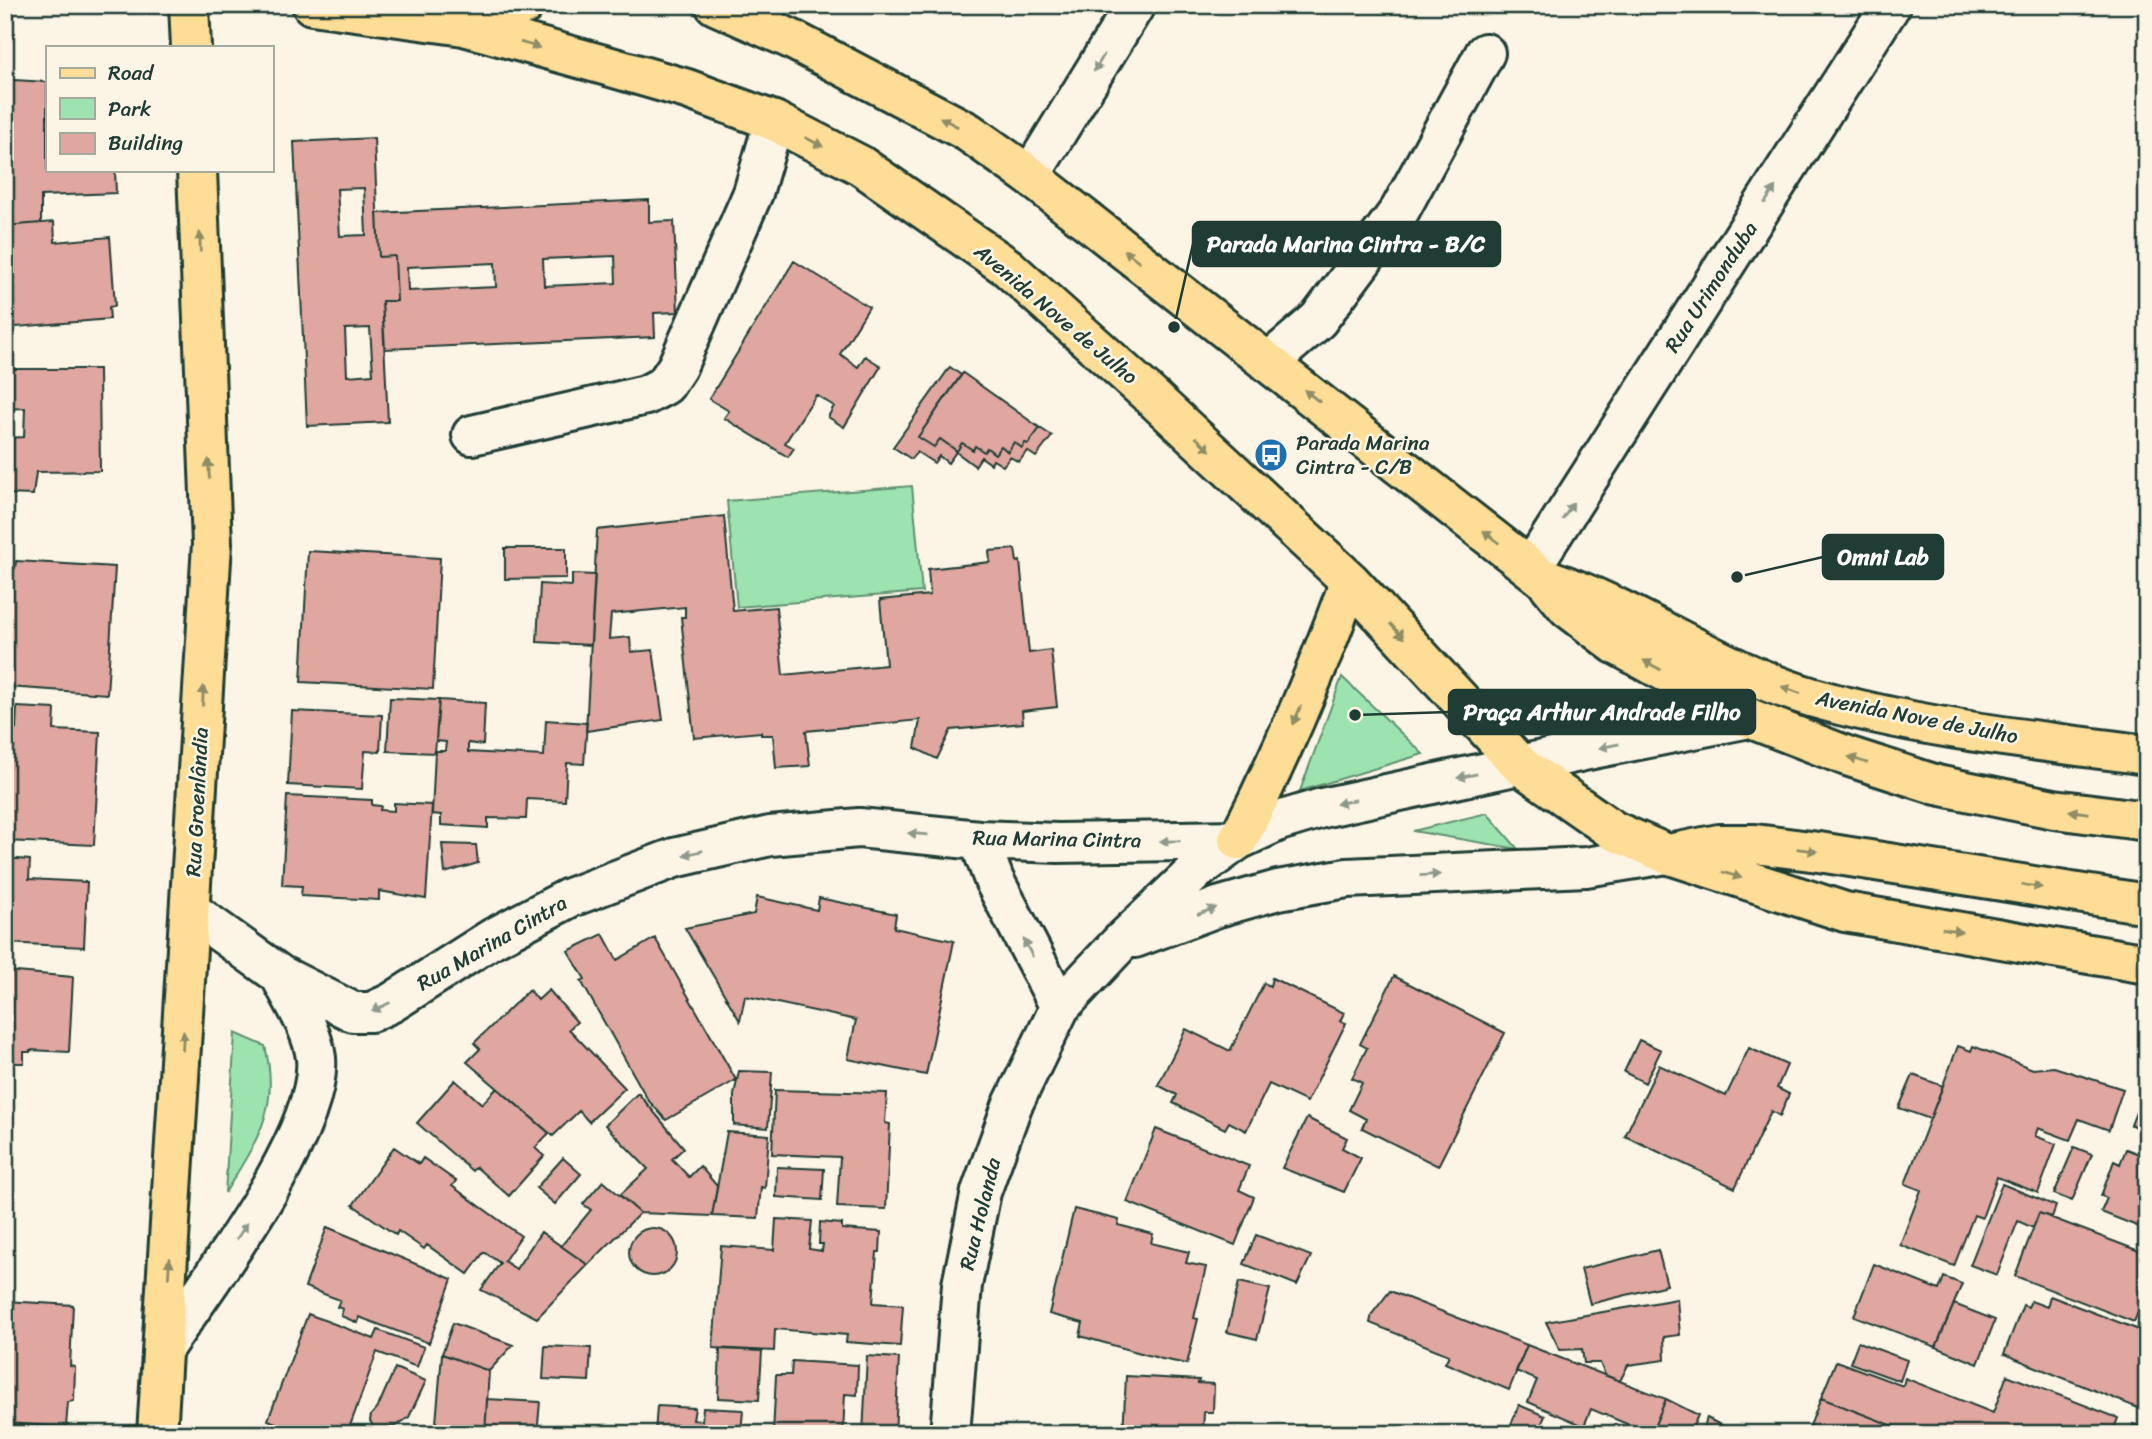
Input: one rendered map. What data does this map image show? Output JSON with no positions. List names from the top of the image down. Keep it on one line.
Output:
{"streets":{"main road":["Avenida Nove de Julho","Rua Groenlândia"],"street":["Rua Urimonduba","Rua Marina Cintra","Rua Holanda"]},"crossings":[["Rua Urimonduba","Avenida Nove de Julho"],["Avenida Nove de Julho","Rua Marina Cintra"],["Rua Groenlândia","Rua Marina Cintra"],["Rua Marina Cintra","Rua Holanda"]],"one_way":["Rua Groenlândia"],"places":{"other":["Parada Marina Cintra - B/C","Omni Lab","Praça Arthur Andrade Filho"],"bus stop":["Parada Marina Cintra - C/B"]},"legend":["Road","Park","Building"]}
